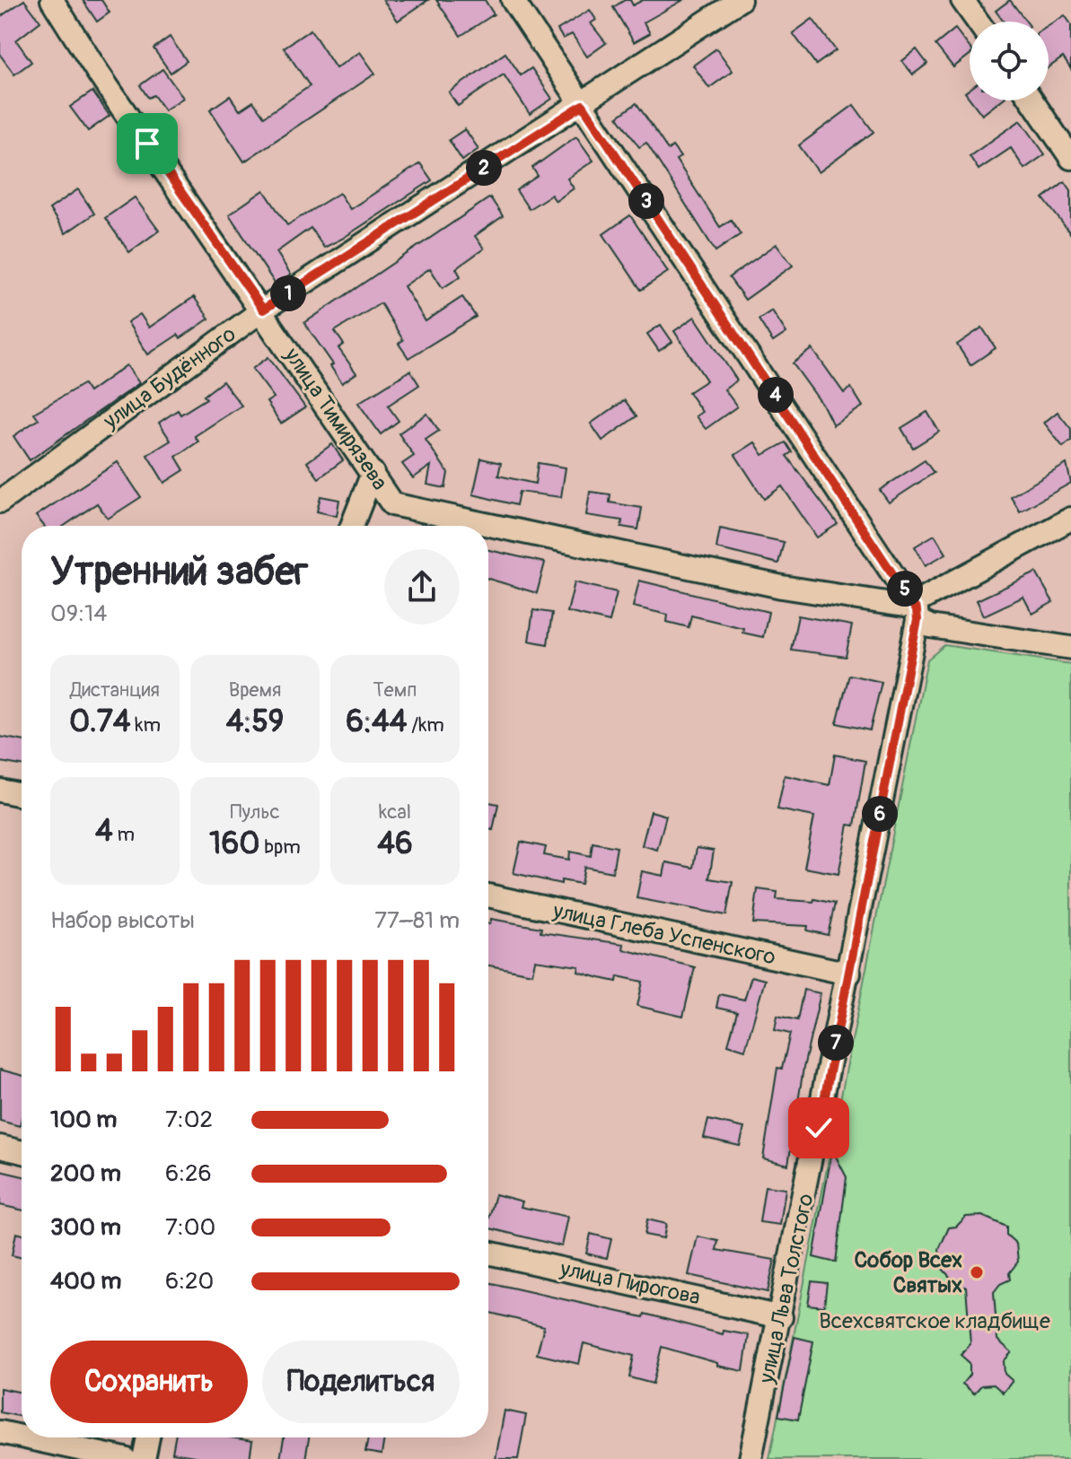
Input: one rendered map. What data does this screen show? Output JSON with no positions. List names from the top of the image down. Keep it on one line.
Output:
{"streets":{"street":["улица Будённого","улица Тимирязева","улица Глеба Успенского","улица Пирогова","улица Льва Толстого"]},"crossings":[["улица Будённого","улица Тимирязева"],["улица Тимирязева","улица Льва Толстого"],["улица Глеба Успенского","улица Льва Толстого"],["улица Пирогова","улица Льва Толстого"]],"parks":["Всехсвятское кладбище"],"places":["Собор Всех Святых"],"page":{"pins":["2","3","1","4","5","6","7"],"heading":["Утренний забег","09:14"],"stats":[["Дистанция","0.74 km"],["Время","4:59"],["Темп","6:44 /km"],["4 m"],["Пульс","160 bpm"],["kcal","46"]],"chart":["Набор высоты","77–81 m"],"list":[{"name":"100 m","note":"7:02"},{"name":"200 m","note":"6:26"},{"name":"300 m","note":"7:00"},{"name":"400 m","note":"6:20"}],"buttons":["Сохранить","Поделиться"]}}
